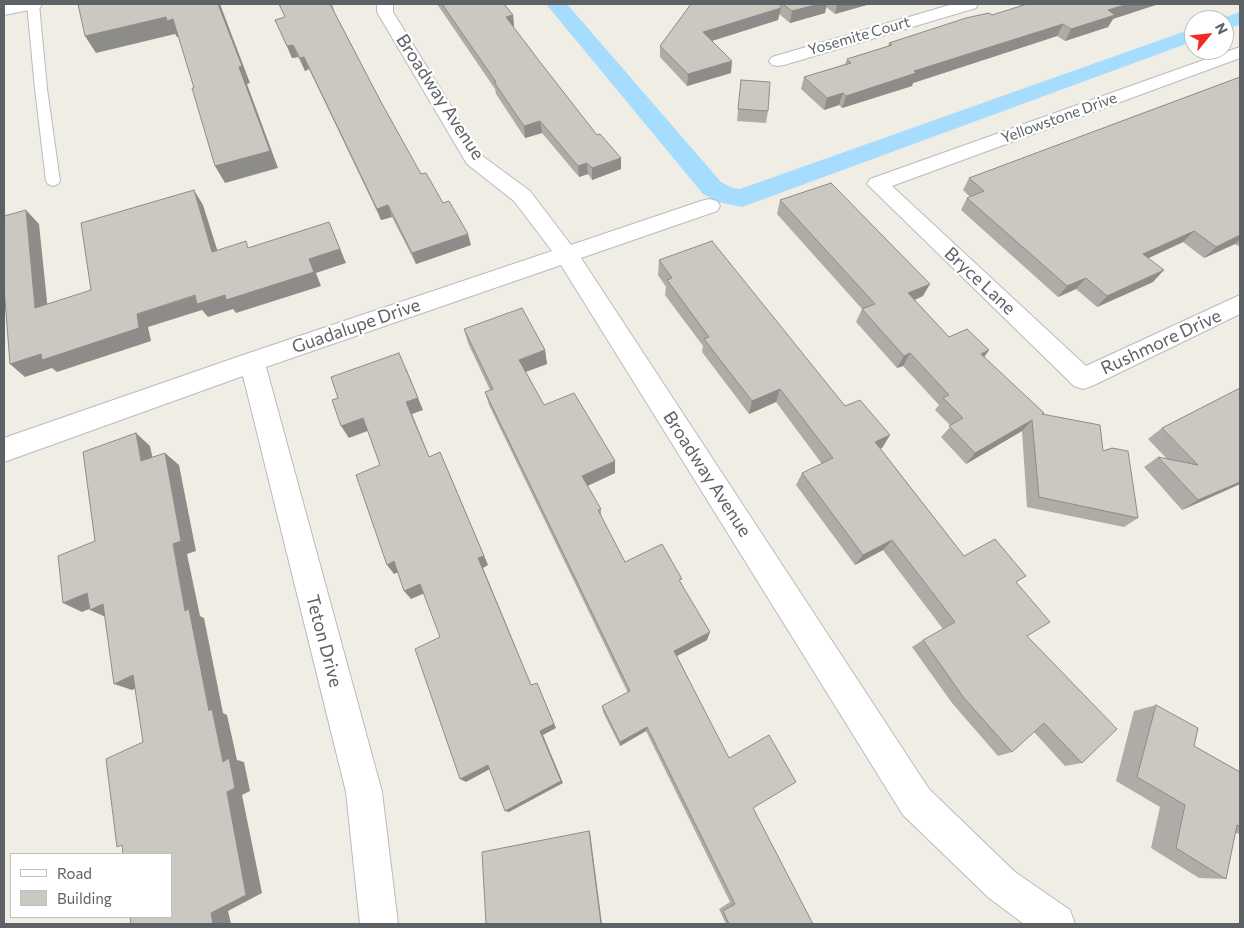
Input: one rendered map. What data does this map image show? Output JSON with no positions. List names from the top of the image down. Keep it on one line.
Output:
{"streets":{"street":["Yosemite Court","Broadway Avenue","Yellowstone Drive","Bryce Lane","Guadalupe Drive","Rushmore Drive","Teton Drive"]},"crossings":[["Broadway Avenue","Guadalupe Drive"],["Yellowstone Drive","Bryce Lane"],["Bryce Lane","Rushmore Drive"],["Guadalupe Drive","Teton Drive"]],"legend":["Road","Building"],"north":"top right"}
